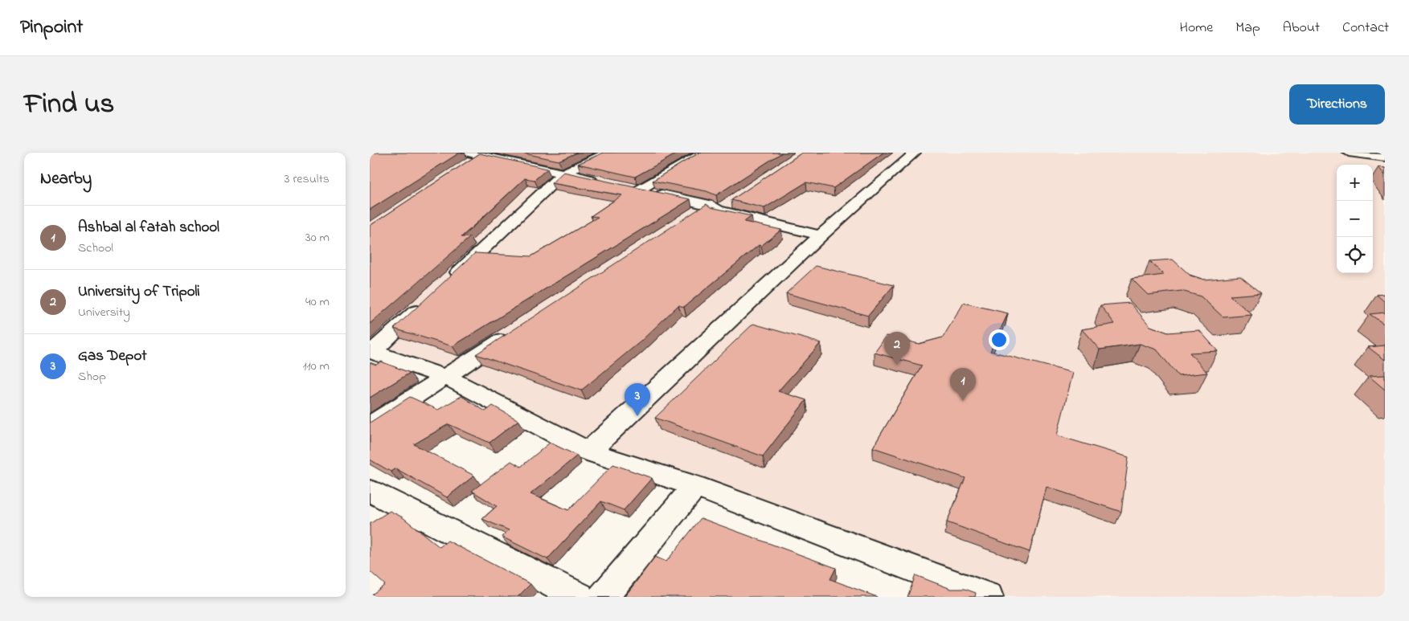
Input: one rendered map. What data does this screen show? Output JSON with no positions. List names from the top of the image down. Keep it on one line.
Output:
{"page":{"header":"Pinpoint","nav":["Home","Map","About","Contact"],"title":"Find us","buttons":"Directions","heading":["Nearby","3 results"],"map_buttons":["+","−"],"list":[{"mark":"1","name":"Ashbal al fatah school","note":"School","value":"30 m"},{"mark":"2","name":"University of Tripoli","note":"University","value":"40 m"},{"mark":"3","name":"Gas Depot","note":"Shop","value":"110 m"}],"pins":["2","1","3"]}}
